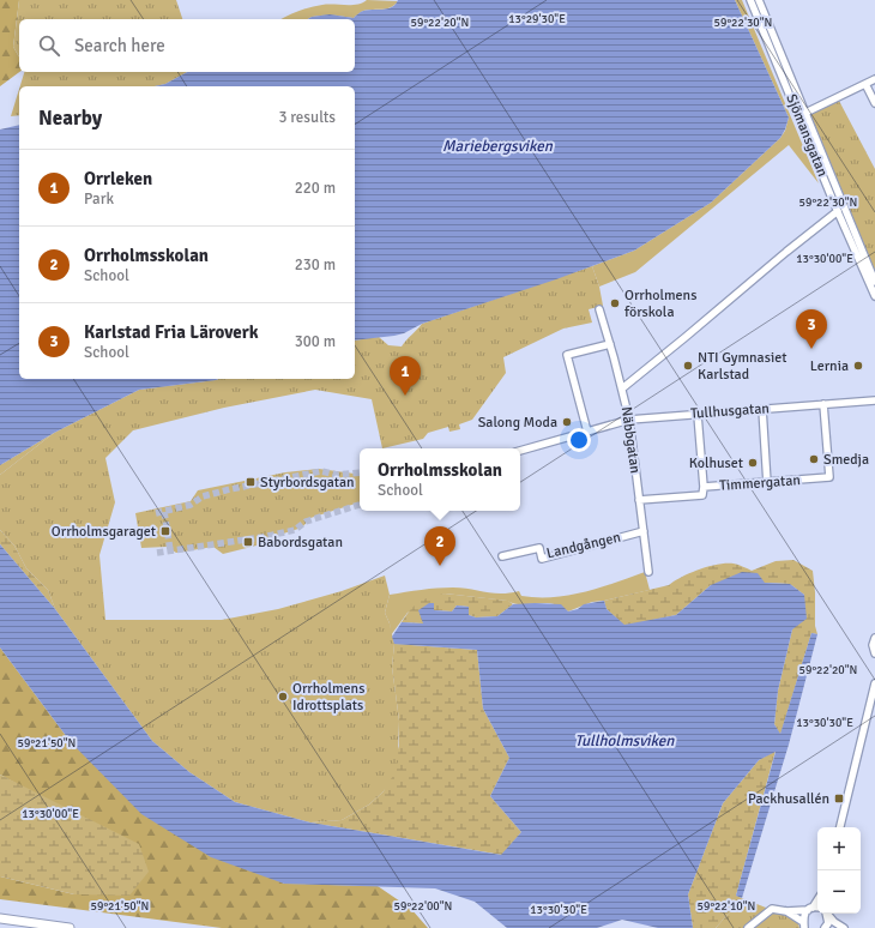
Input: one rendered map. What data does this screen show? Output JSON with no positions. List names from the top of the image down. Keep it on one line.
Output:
{"streets":{"street":["Sjömansgatan","Tullhusgatan","Näbbgatan","Timmergatan","Landgången"]},"crossings":[["Tullhusgatan","Näbbgatan"],["Tullhusgatan","Timmergatan"],["Näbbgatan","Timmergatan"],["Näbbgatan","Landgången"]],"water":["Mariebergsviken","Tullholmsviken"],"places":{"other":["Orrholmens förskola","NTI Gymnasiet Karlstad","Lernia","Salong Moda","Smedja","Kolhuset","Orrholmens Idrottsplats"],"transit":["Styrbordsgatan","Orrholmsgaraget","Babordsgatan","Packhusallén"]},"page":{"search":"Search here","heading":["Nearby","3 results"],"list":[{"mark":"1","name":"Orrleken","note":"Park","value":"220 m"},{"mark":"2","name":"Orrholmsskolan","note":"School","value":"230 m"},{"mark":"3","name":"Karlstad Fria Läroverk","note":"School","value":"300 m"}],"pins":["3","1","2"],"popup":["Orrholmsskolan","School"],"map_buttons":["+","−"]},"coordinates":["13°29'30\"E","59°22'20\"N","59°22'30\"N","13°30'00\"E","13°30'30\"E","59°21'50\"N","59°22'00\"N","59°22'10\"N"]}
